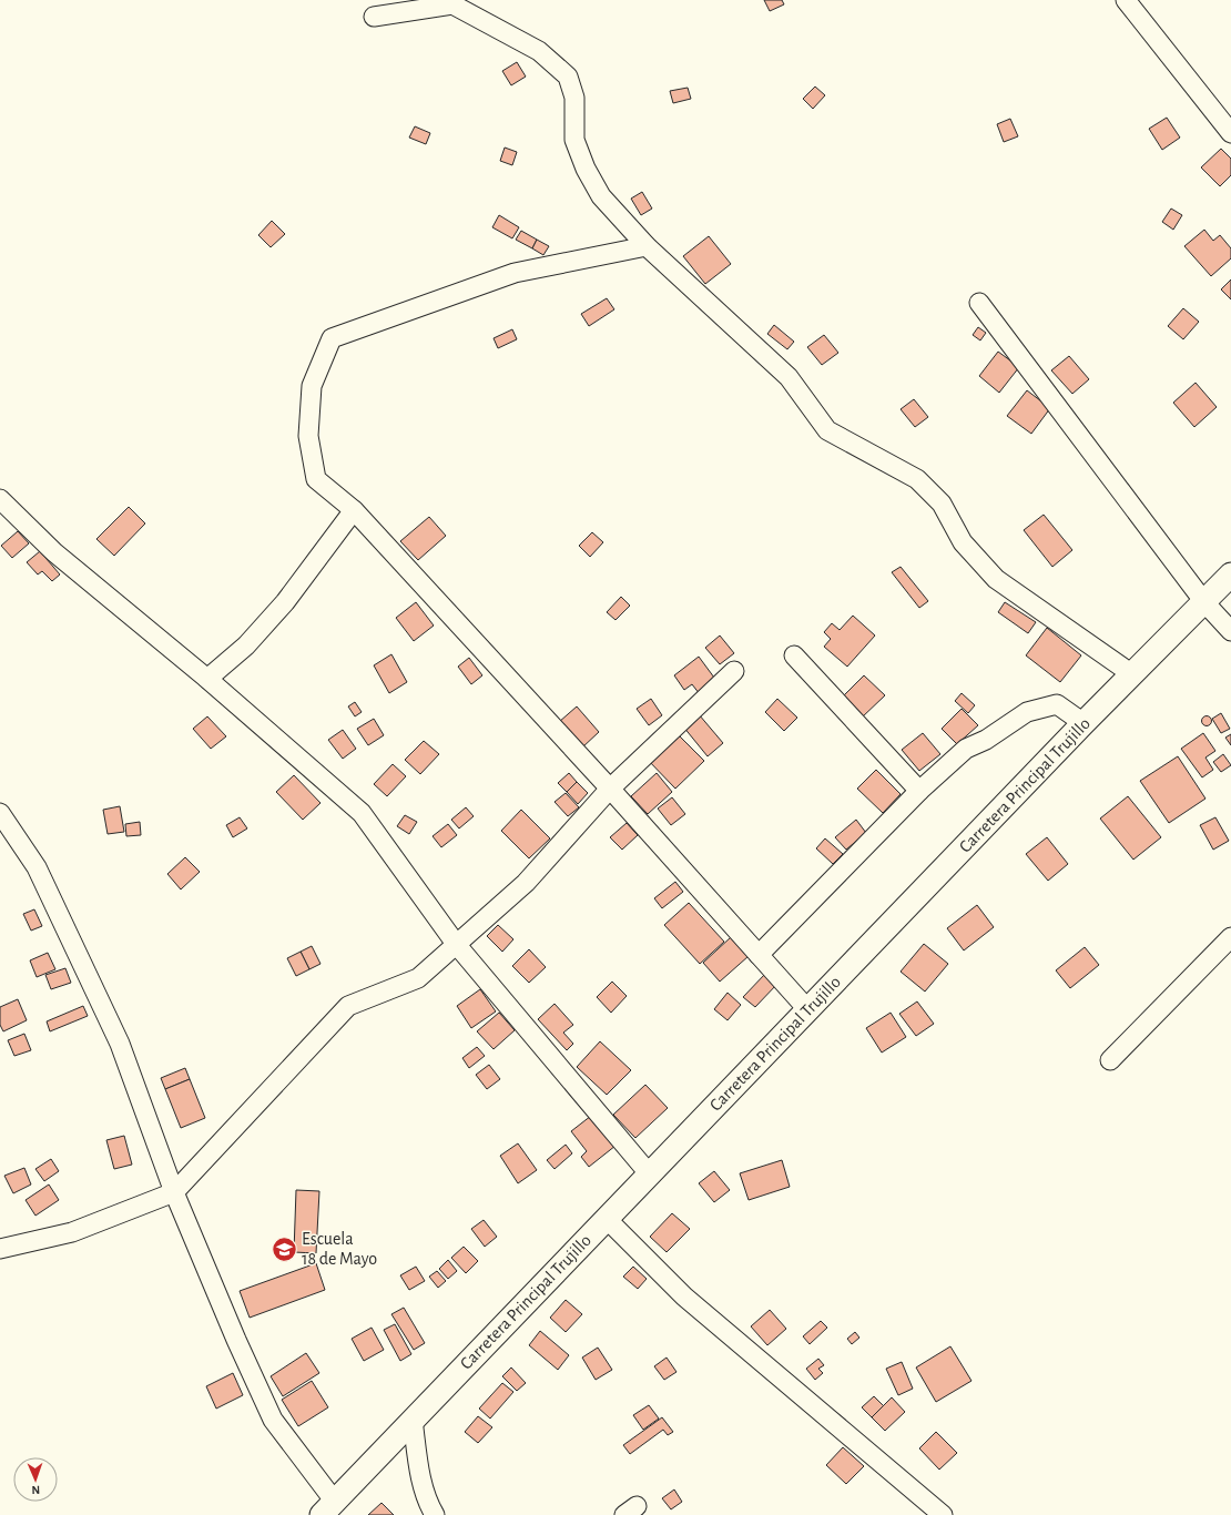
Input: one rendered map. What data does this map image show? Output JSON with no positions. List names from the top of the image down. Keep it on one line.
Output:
{"streets":{"main road":["Carretera Principal Trujillo"]},"places":{"school or university":["Escuela 18 de Mayo"]},"north":"bottom"}
